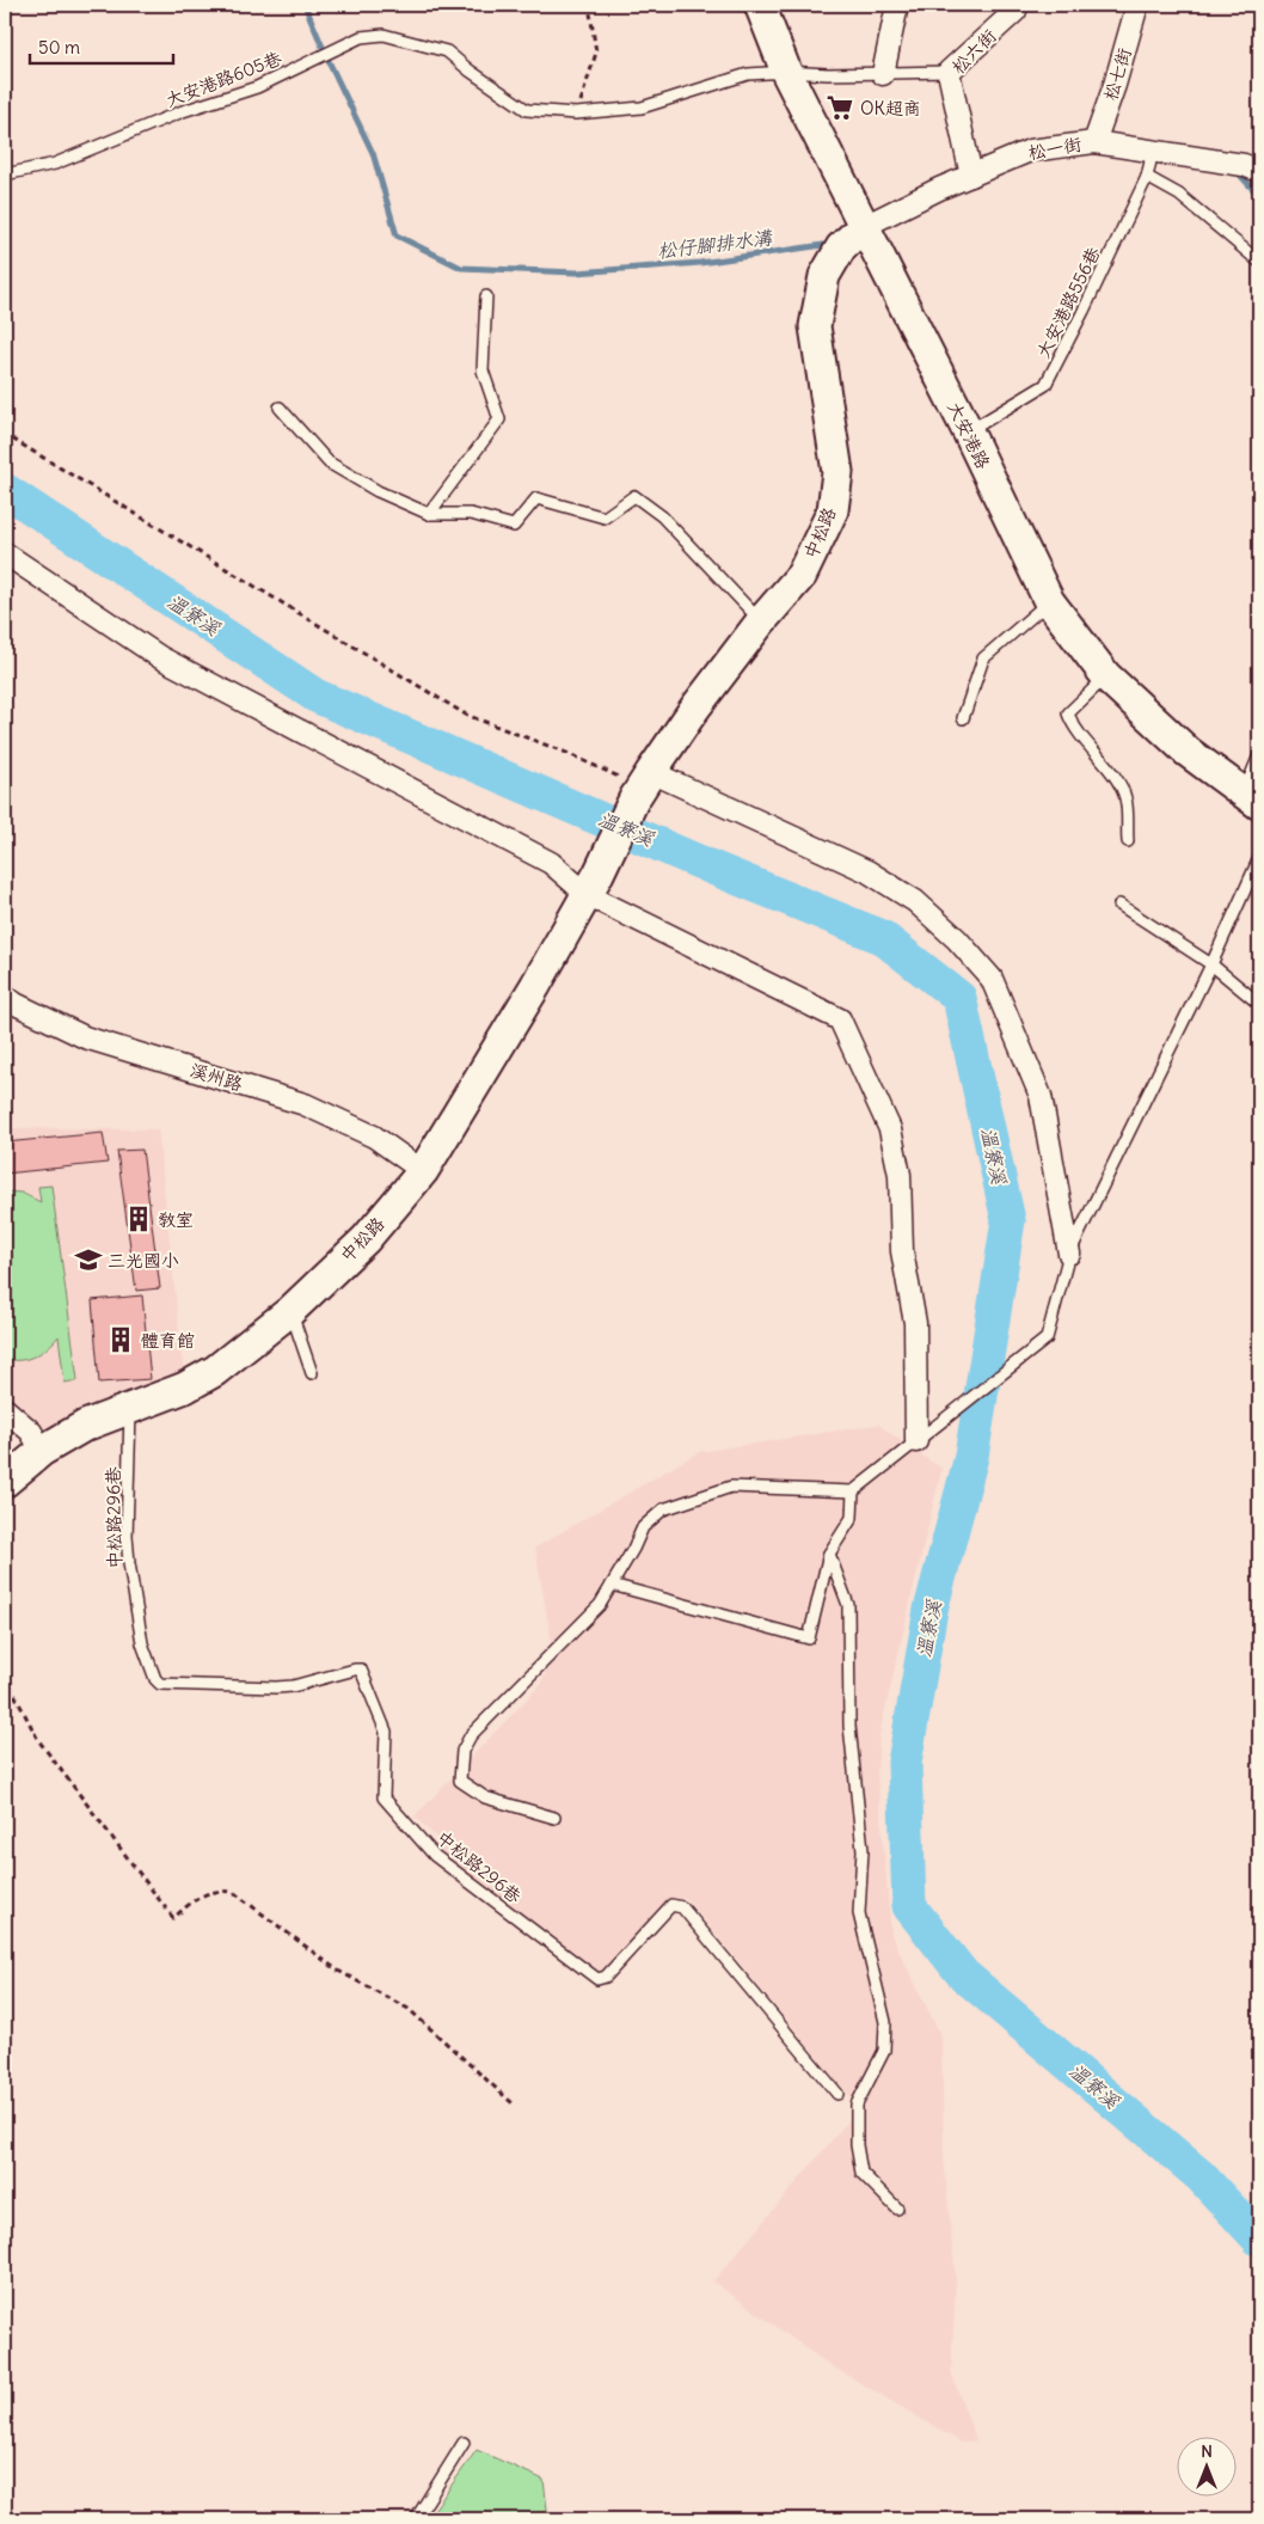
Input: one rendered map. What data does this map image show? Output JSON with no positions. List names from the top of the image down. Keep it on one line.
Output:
{"streets":{"street":["松六街","松七街","松一街","大安港路","中松路","溪州路"],"lane":["大安港路605巷","大安港路556巷","中松路296巷"]},"crossings":[["松六街","大安港路605巷"],["松六街","松一街"],["松七街","松一街"],["大安港路605巷","大安港路"],["松一街","大安港路556巷"],["松一街","大安港路"],["松一街","中松路"],["大安港路556巷","大安港路"],["大安港路","中松路"],["中松路","溪州路"],["中松路","中松路296巷"]],"water":["松仔腳排水溝","溫寮溪"],"places":{"supermarket":["OK超商"],"building":["教室","體育館"],"school or university":["三光國小"]},"scale_bar":"50 m","north":"top"}
